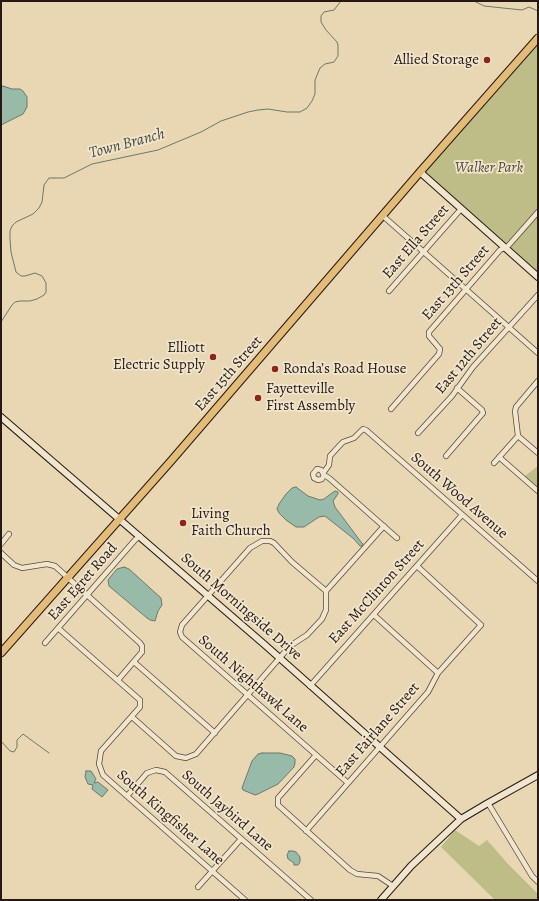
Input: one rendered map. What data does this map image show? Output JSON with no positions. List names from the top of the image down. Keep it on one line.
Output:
{"streets":{"main road":["East 15th Street"],"street":["East Ella Street","East 13th Street","East 12th Street","South Wood Avenue","East Egret Road","East McClinton Street","South Morningside Drive","South Nighthawk Lane","East Fairlane Street","South Jaybird Lane","South Kingfisher Lane"]},"crossings":[["East 15th Street","South Morningside Drive"],["South Wood Avenue","East McClinton Street"],["East Egret Road","South Morningside Drive"],["East Egret Road","South Kingfisher Lane"],["East McClinton Street","South Morningside Drive"],["East McClinton Street","East Fairlane Street"],["South Morningside Drive","South Nighthawk Lane"],["South Morningside Drive","East Fairlane Street"],["South Nighthawk Lane","East Fairlane Street"],["South Jaybird Lane","South Kingfisher Lane"]],"water":["Town Branch"],"parks":["Walker Park"],"places":["Allied Storage","Elliott Electric Supply","Ronda’s Road House","Fayetteville First Assembly","Living Faith Church"]}
